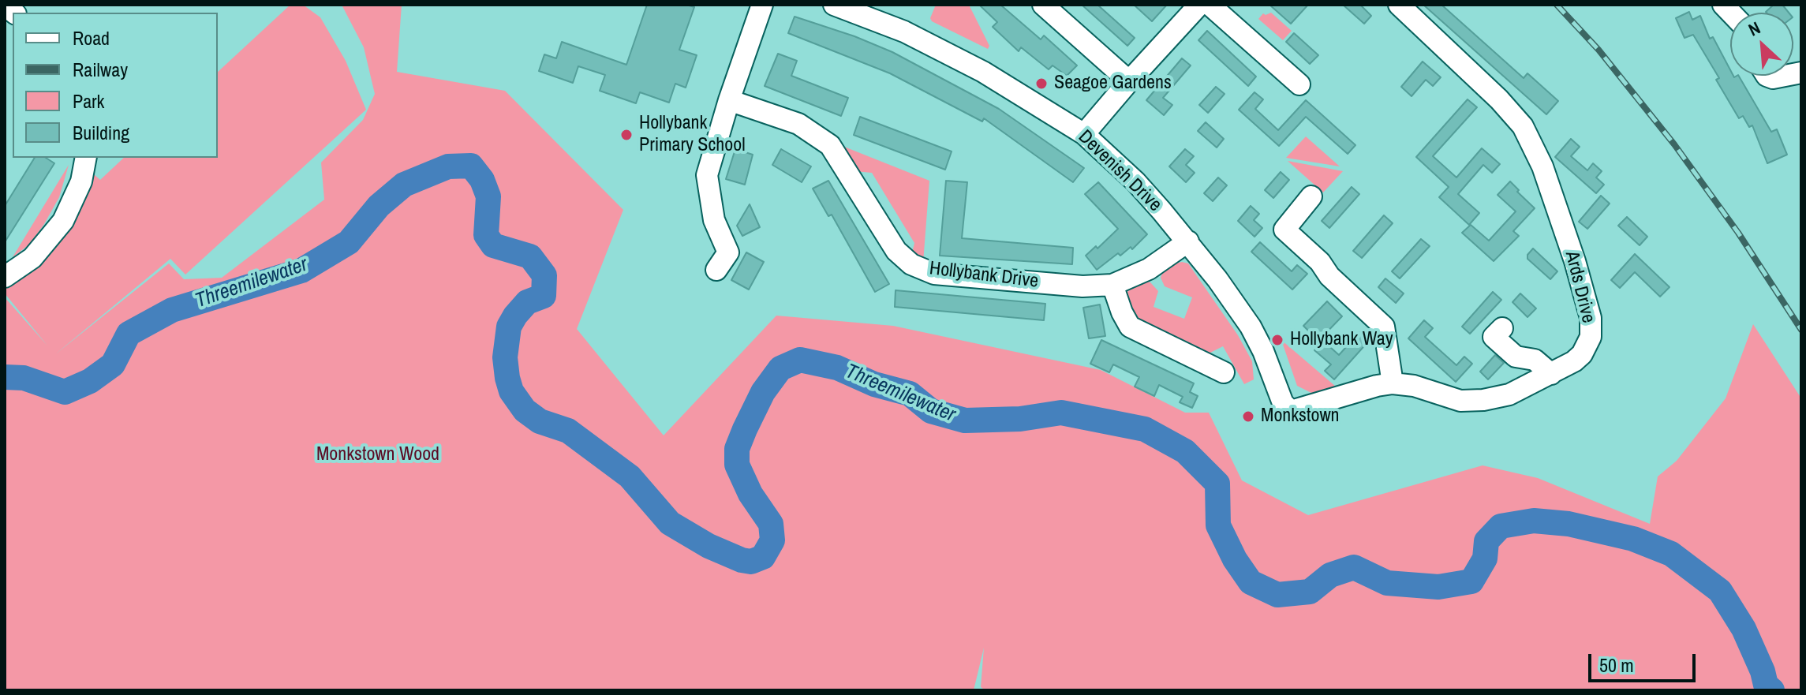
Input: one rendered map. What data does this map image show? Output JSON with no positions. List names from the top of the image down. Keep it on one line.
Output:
{"streets":{"street":["Devenish Drive","Hollybank Drive","Ards Drive"]},"crossings":[["Devenish Drive","Hollybank Drive"],["Devenish Drive","Ards Drive"]],"water":["Threemilewater"],"parks":["Monkstown Wood"],"places":["Seagoe Gardens","Hollybank Primary School","Hollybank Way","Monkstown"],"legend":["Road","Railway","Park","Building"],"scale_bar":"50 m","north":"top left"}
